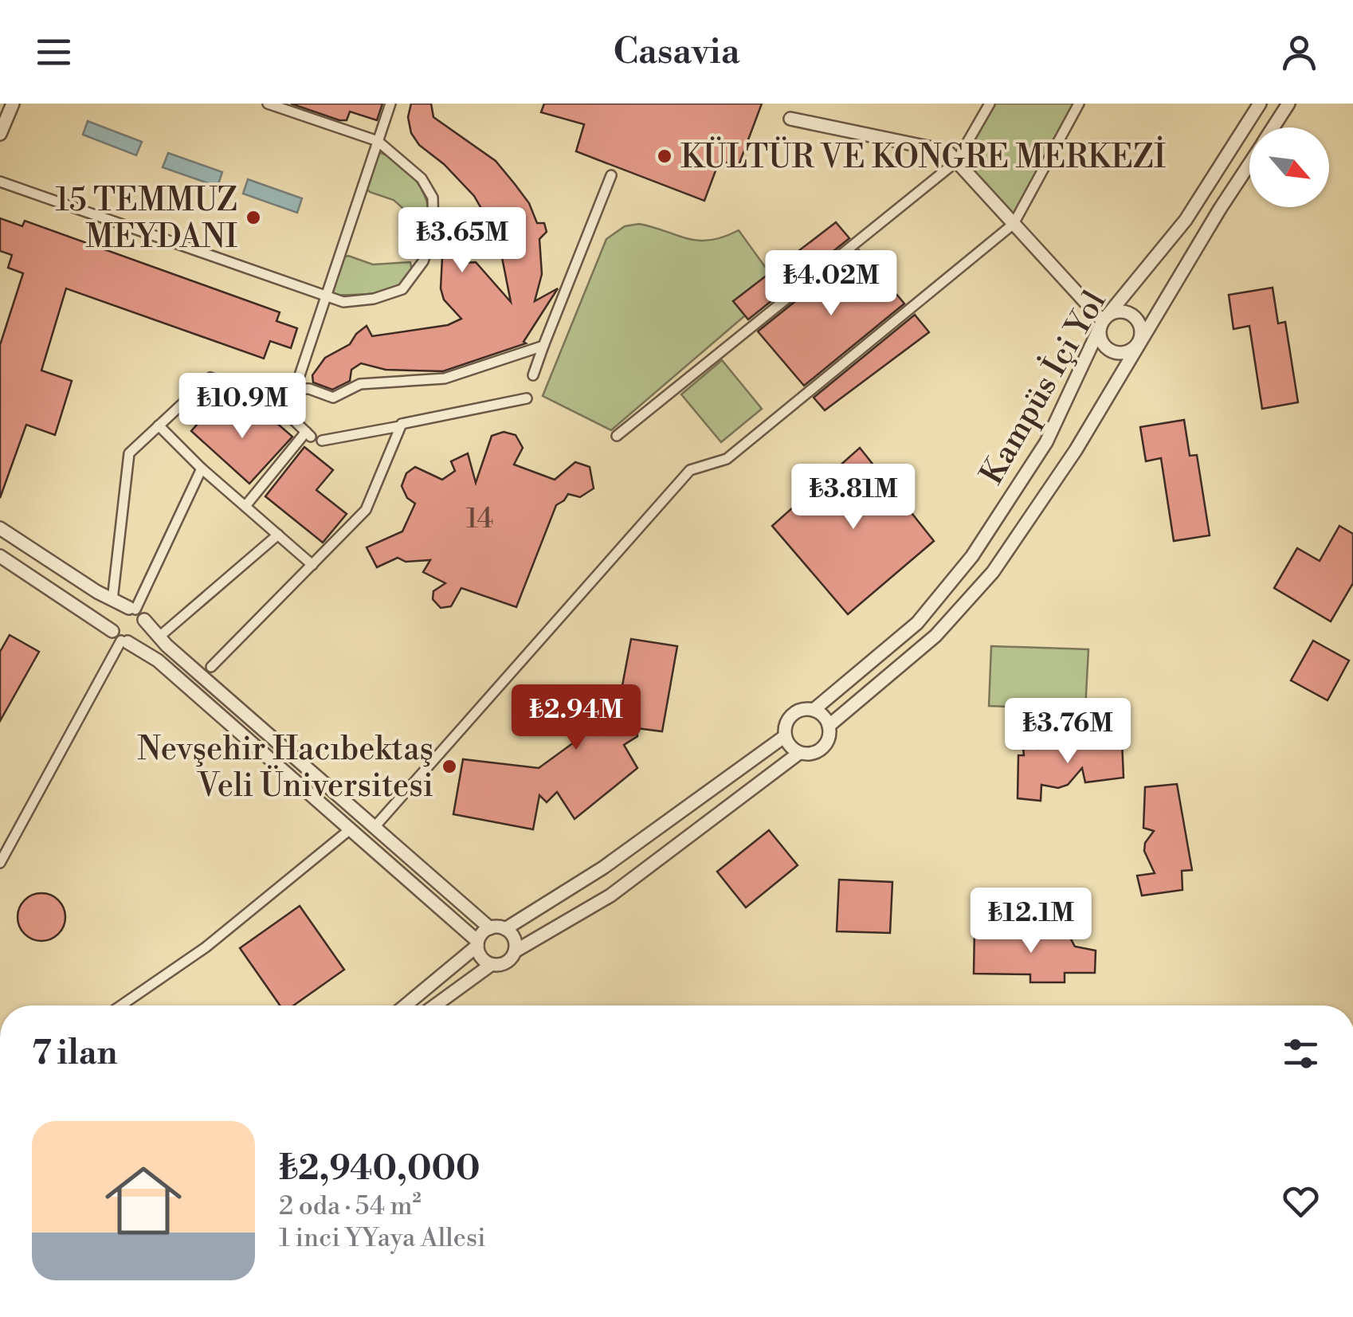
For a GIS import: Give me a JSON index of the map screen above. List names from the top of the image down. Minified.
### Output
{"streets":{"street":["Kampüs İçi Yol"]},"places":["KÜLTÜR VE KONGRE MERKEZİ","15 TEMMUZ MEYDANI","Nevşehir Hacıbektaş Veli Üniversitesi"],"house_numbers":["14"],"north":"bottom right","page":{"header":"Casavia","price":["₺3.65M","₺4.02M","₺10.9M","₺3.81M","₺2.94M","₺3.76M","₺12.1M"],"heading":"7 ilan","list":[{"name":"₺2,940,000","note":"2 oda · 54 m² · 1 inci YYaya Allesi"}]}}
